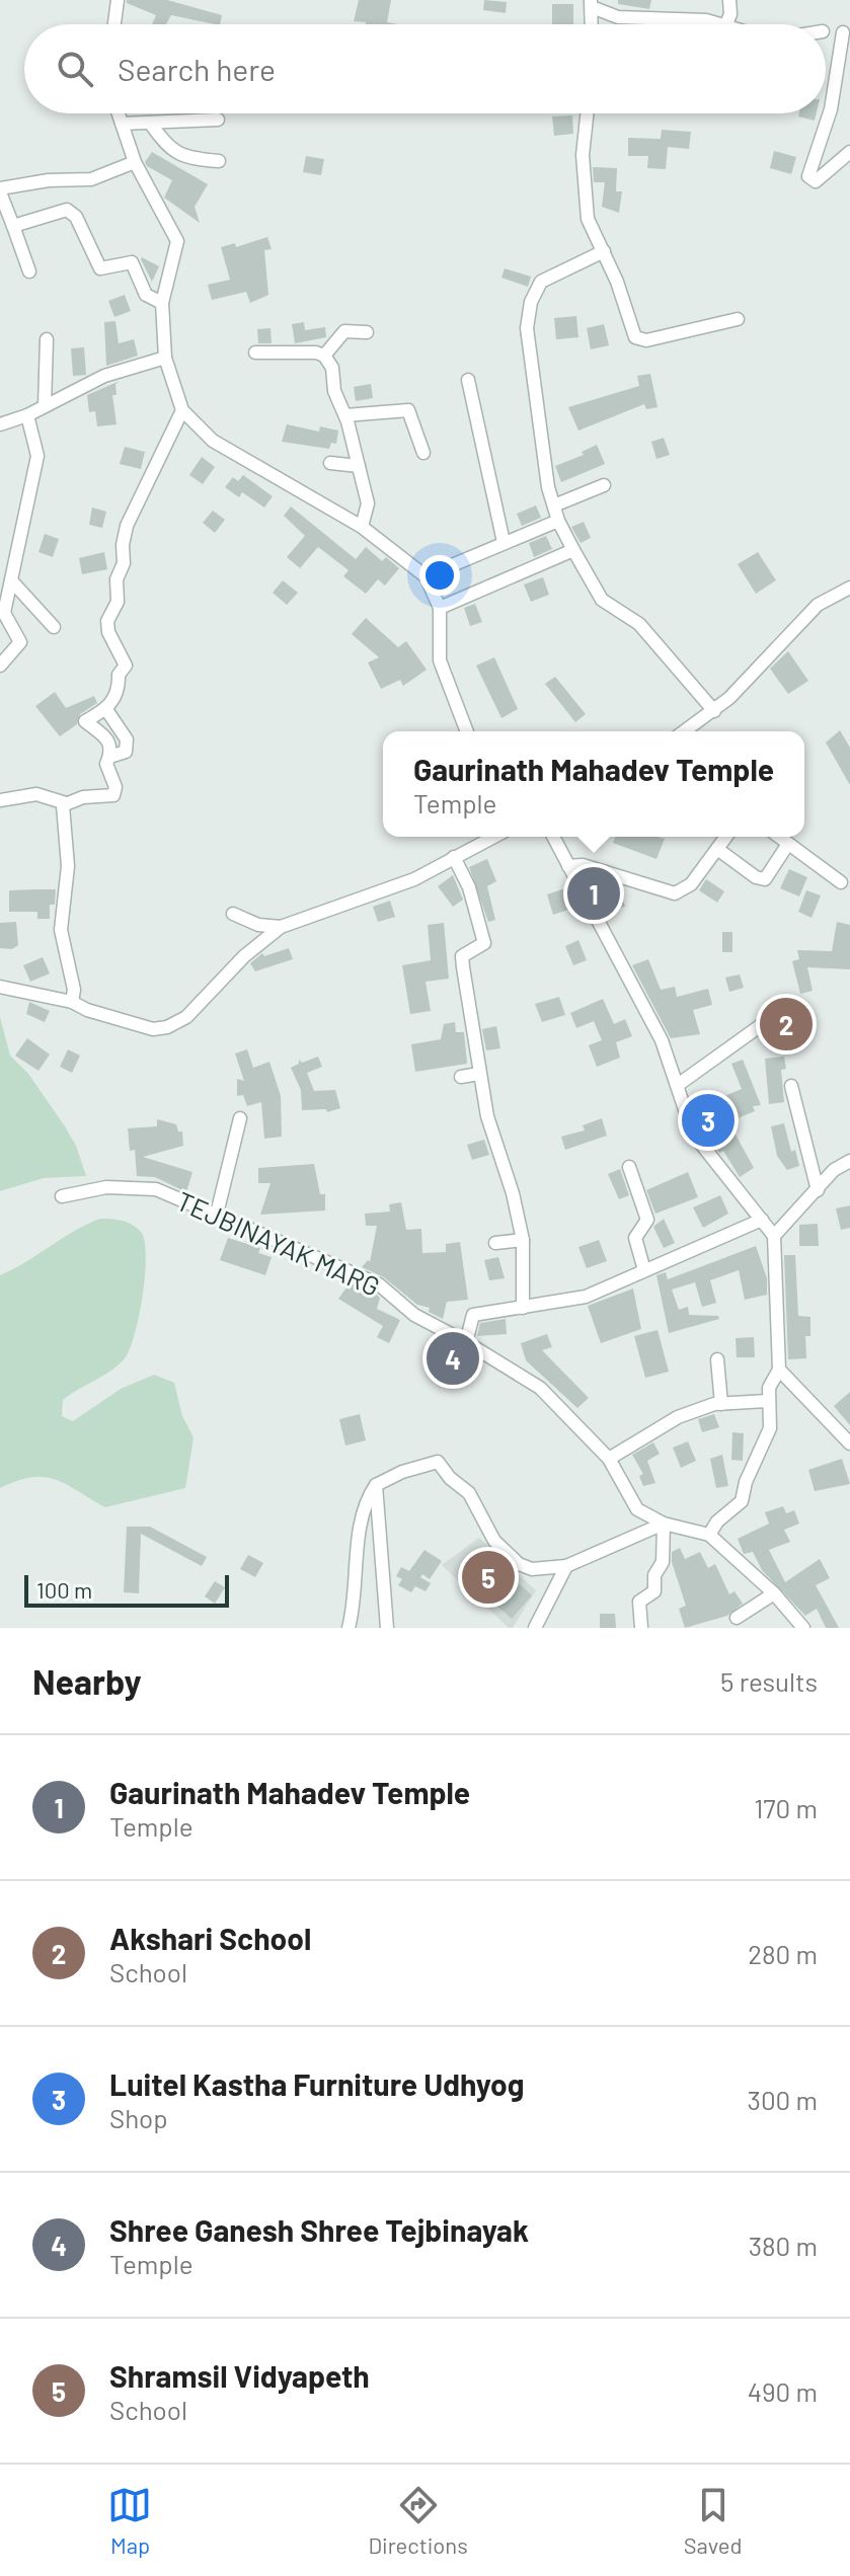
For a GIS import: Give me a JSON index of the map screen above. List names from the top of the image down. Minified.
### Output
{"streets":{"street":["TEJBINAYAK MARG"]},"scale_bar":"100 m","page":{"search":"Search here","popup":["Gaurinath Mahadev Temple","Temple"],"pins":["1","2","3","4","5"],"scale":"100 m","heading":["Nearby","5 results"],"list":[{"mark":"1","name":"Gaurinath Mahadev Temple","note":"Temple","value":"170 m"},{"mark":"2","name":"Akshari School","note":"School","value":"280 m"},{"mark":"3","name":"Luitel Kastha Furniture Udhyog","note":"Shop","value":"300 m"},{"mark":"4","name":"Shree Ganesh Shree Tejbinayak","note":"Temple","value":"380 m"},{"mark":"5","name":"Shramsil Vidyapeth","note":"School","value":"490 m"}],"nav":["Map","Directions","Saved"]}}
